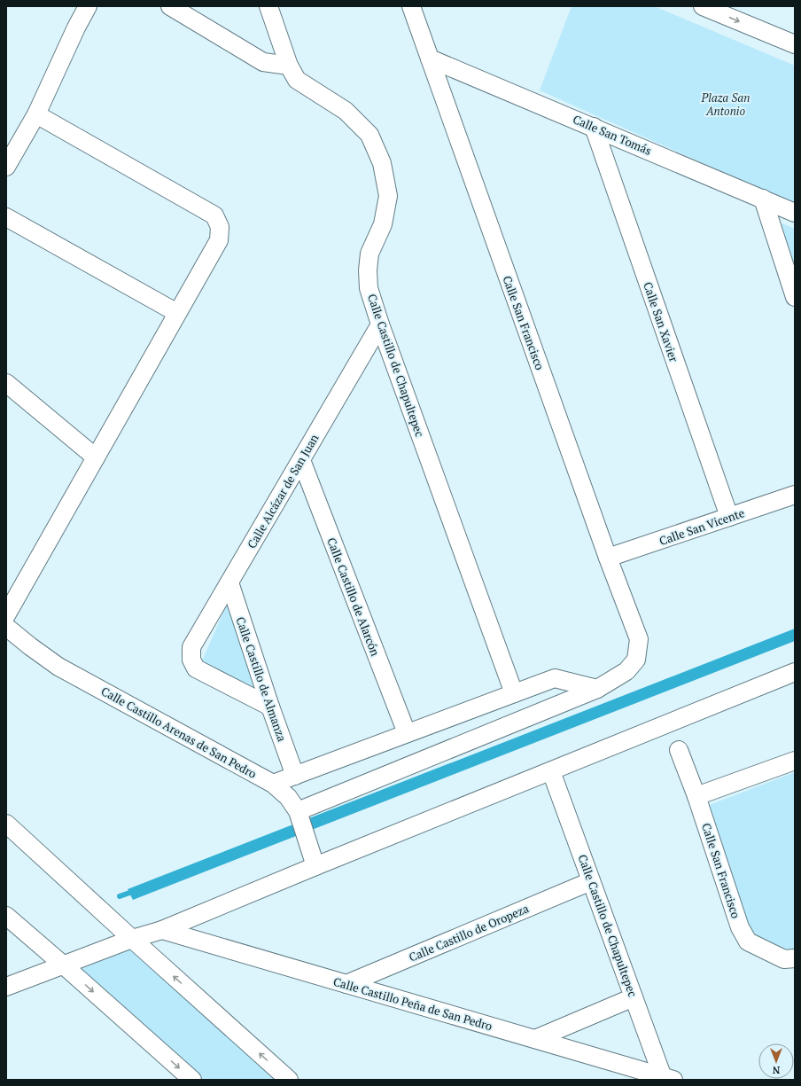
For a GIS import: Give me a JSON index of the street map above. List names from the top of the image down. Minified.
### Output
{"streets":{"street":["Calle San Tomás","Calle San Xavier","Calle San Francisco","Calle Castillo de Chapultepec","Calle Alcázar de San Juan","Calle San Vicente","Calle Castillo de Alarcón","Calle Castillo de Almanza","Calle Castillo Arenas de San Pedro","Calle Castillo de Oropeza","Calle Castillo Peña de San Pedro"]},"crossings":[["Calle San Tomás","Calle San Xavier"],["Calle San Tomás","Calle San Francisco"],["Calle San Xavier","Calle San Vicente"],["Calle San Francisco","Calle San Vicente"],["Calle Castillo de Chapultepec","Calle Alcázar de San Juan"],["Calle Castillo de Chapultepec","Calle Castillo de Oropeza"],["Calle Castillo de Chapultepec","Calle Castillo Peña de San Pedro"],["Calle Alcázar de San Juan","Calle Castillo de Alarcón"],["Calle Alcázar de San Juan","Calle Castillo de Almanza"],["Calle Castillo de Oropeza","Calle Castillo Peña de San Pedro"]],"parks":["Plaza San Antonio"],"north":"bottom"}
